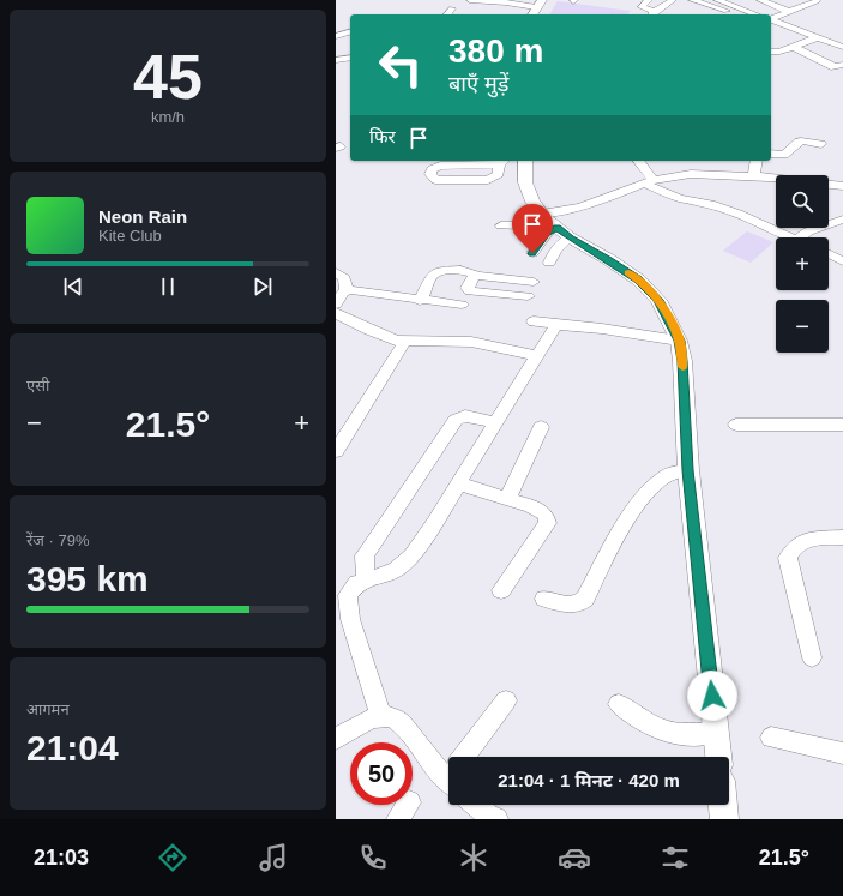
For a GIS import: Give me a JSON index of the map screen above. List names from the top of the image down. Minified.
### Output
{"page":{"tile":[["45","km/h"],"एसी",["रेंज · 79%","395 km"],["आगमन","21:04"]],"turn":["380 m","बाएँ मुड़ें"],"then":"फिर","map_buttons":["+","−"],"song":["Neon Rain","Kite Club"],"heat":["−","21.5°","+"],"limit":"50","trip":"21:04 · 1 मिनट · 420 m","tabs":["21:03","21.5°"]}}
